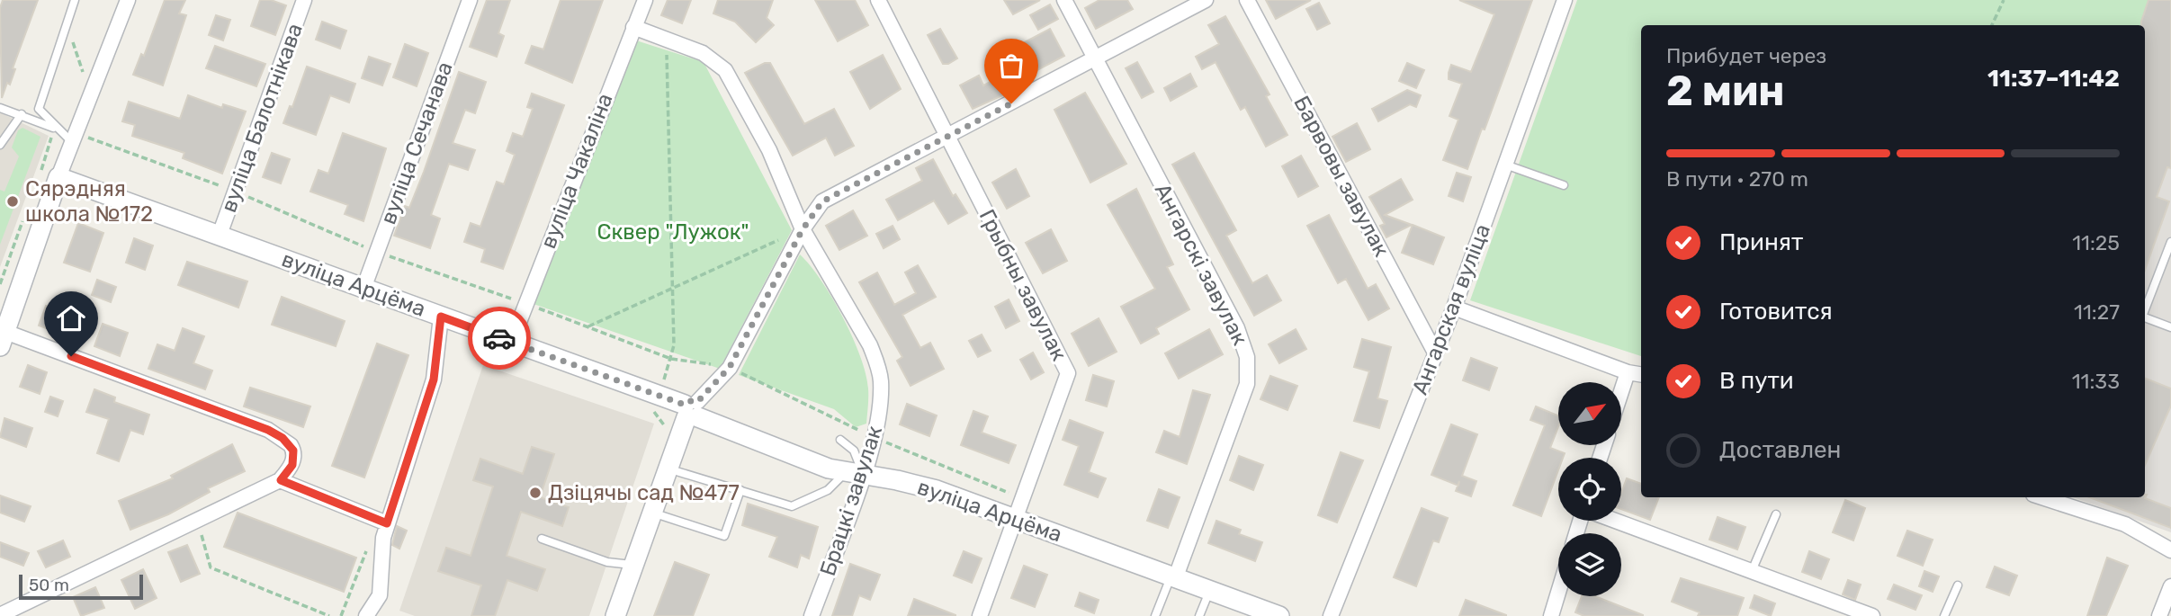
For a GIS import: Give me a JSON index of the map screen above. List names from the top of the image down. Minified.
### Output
{"streets":{"street":["вуліца Балотнікава","вуліца Сечанава","вуліца Чакаліна","Барвовы завулак","Ангарскі завулак","вуліца Арцёма","Грыбны завулак","Ангарская вуліца","Брацкі завулак"]},"crossings":[["вуліца Балотнікава","вуліца Арцёма"],["вуліца Сечанава","вуліца Арцёма"],["вуліца Чакаліна","вуліца Арцёма"],["вуліца Чакаліна","Брацкі завулак"],["Барвовы завулак","Ангарская вуліца"],["Ангарскі завулак","вуліца Арцёма"],["вуліца Арцёма","Грыбны завулак"],["вуліца Арцёма","Брацкі завулак"]],"parks":["Сквер \"Лужок\""],"places":["Сярэдняя школа №172","Дзіцячы сад №477"],"scale_bar":"50 m","north":"top right","page":{"heading":["2 мин","Прибудет через","11:37–11:42"],"bar":"В пути · 270 m","list":[["Принят","11:25"],["Готовится","11:27"],["В пути","11:33"],"Доставлен"],"scale":"50 m"}}
